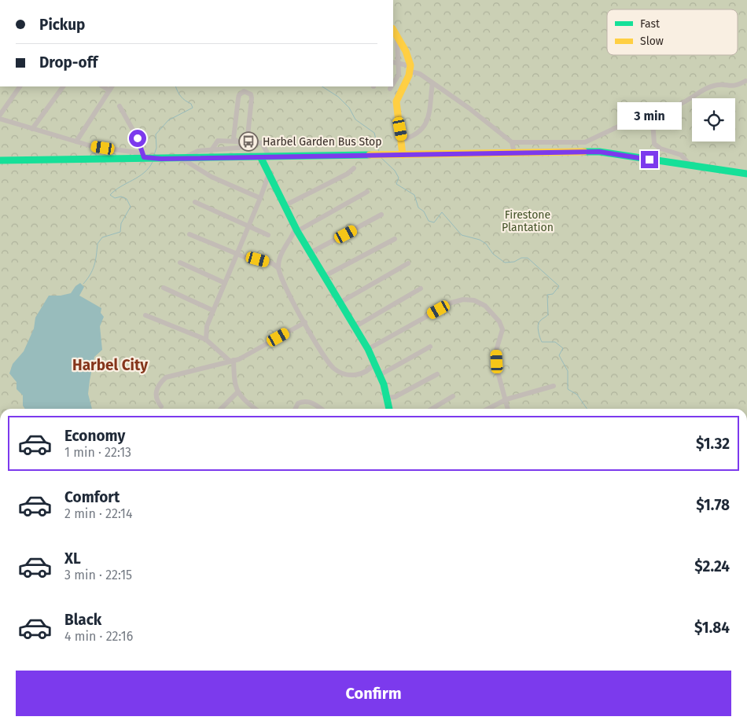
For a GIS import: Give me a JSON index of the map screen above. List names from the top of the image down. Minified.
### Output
{"districts":["Harbel City"],"parks":["Firestone Plantation"],"places":{"bus stop":["Harbel Garden Bus Stop"]},"legend":["Fast","Slow"],"page":{"banner":["Pickup","Drop-off"],"bubble":"3 min","list":[{"name":"Economy","note":"1 min · 22:13","value":"$1.32"},{"name":"Comfort","note":"2 min · 22:14","value":"$1.78"},{"name":"XL","note":"3 min · 22:15","value":"$2.24"},{"name":"Black","note":"4 min · 22:16","value":"$1.84"}],"buttons":"Confirm"}}
